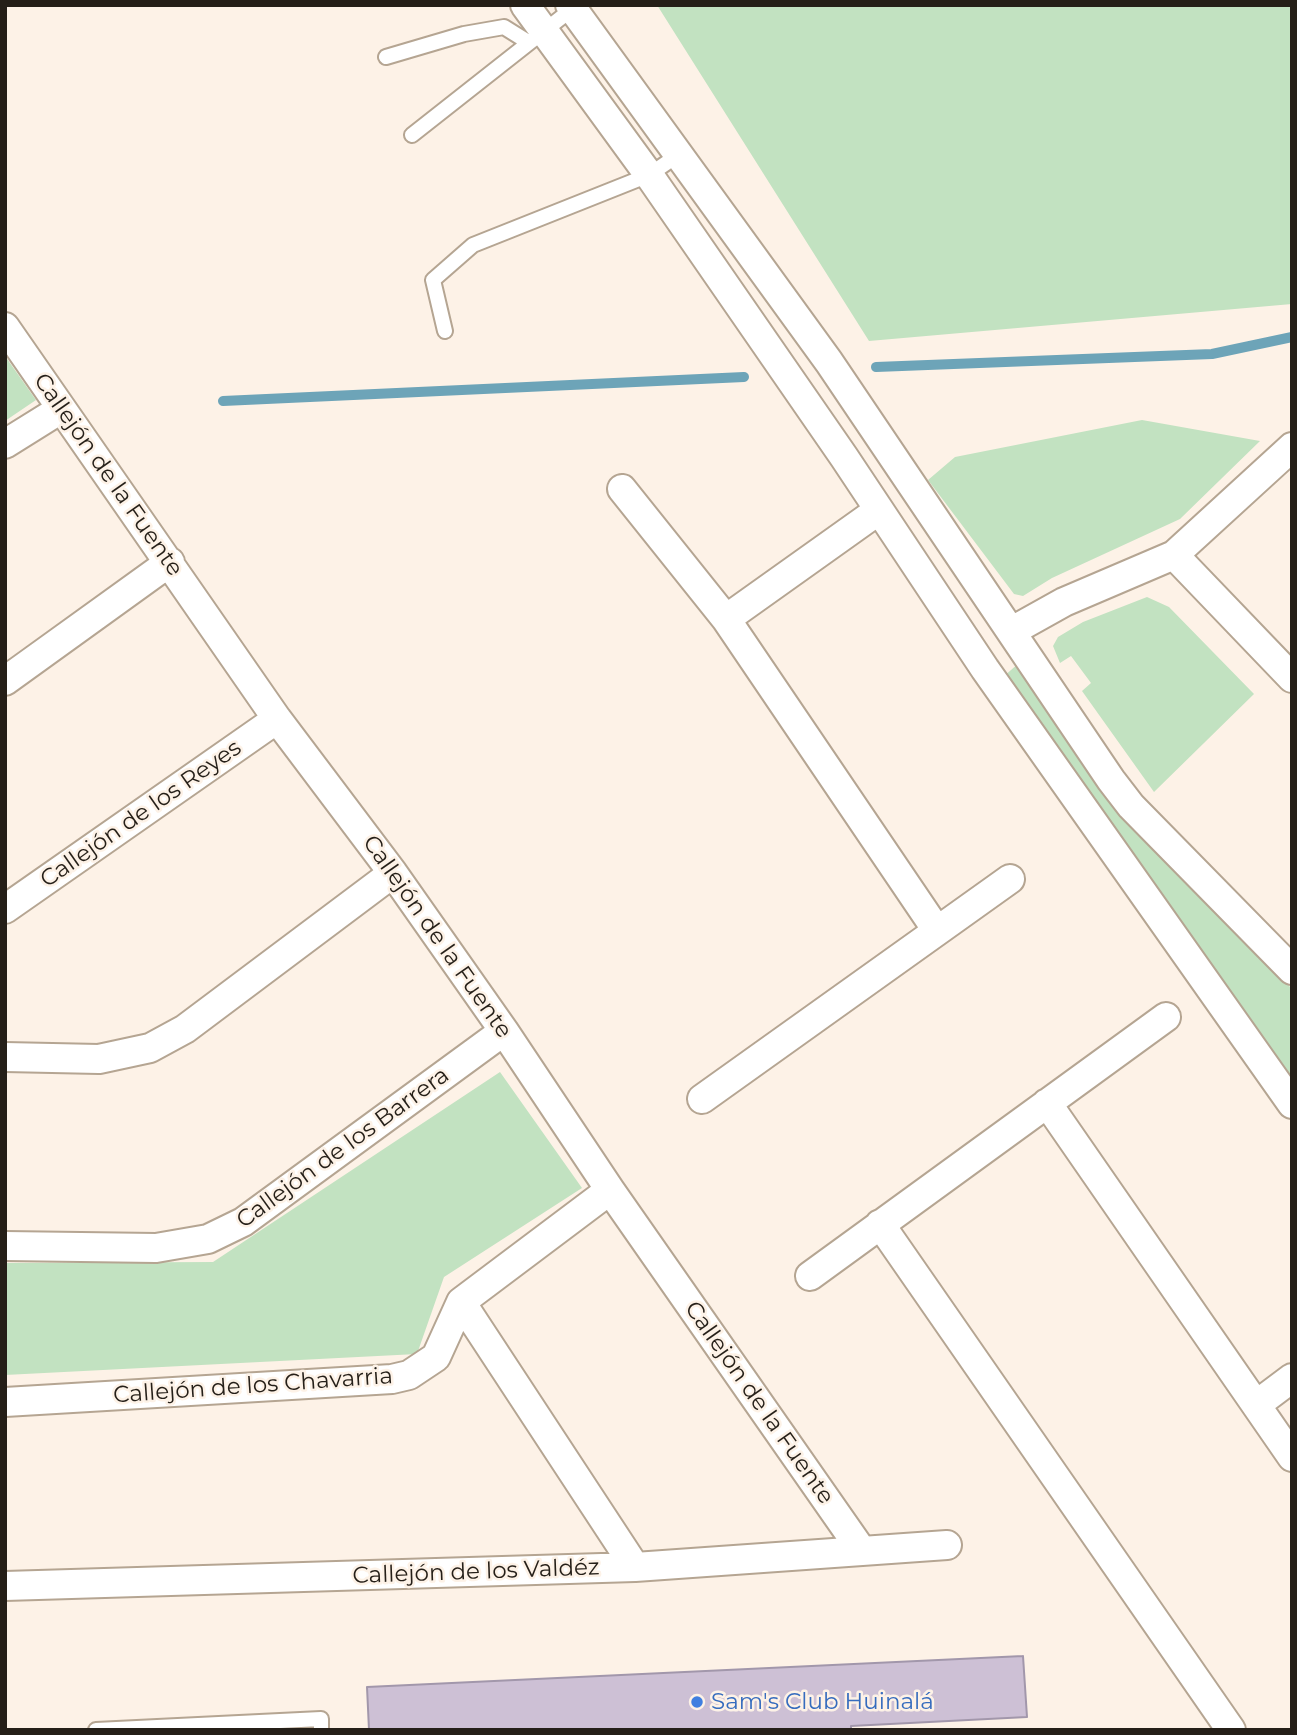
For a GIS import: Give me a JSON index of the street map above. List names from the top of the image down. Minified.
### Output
{"streets":{"street":["Callejón de la Fuente","Callejón de los Reyes","Callejón de los Barrera","Callejón de los Chavarria","Callejón de los Valdéz"]},"crossings":[["Callejón de la Fuente","Callejón de los Reyes"],["Callejón de la Fuente","Callejón de los Barrera"],["Callejón de la Fuente","Callejón de los Chavarria"],["Callejón de la Fuente","Callejón de los Valdéz"]],"places":["Sam's Club Huinalá"]}
